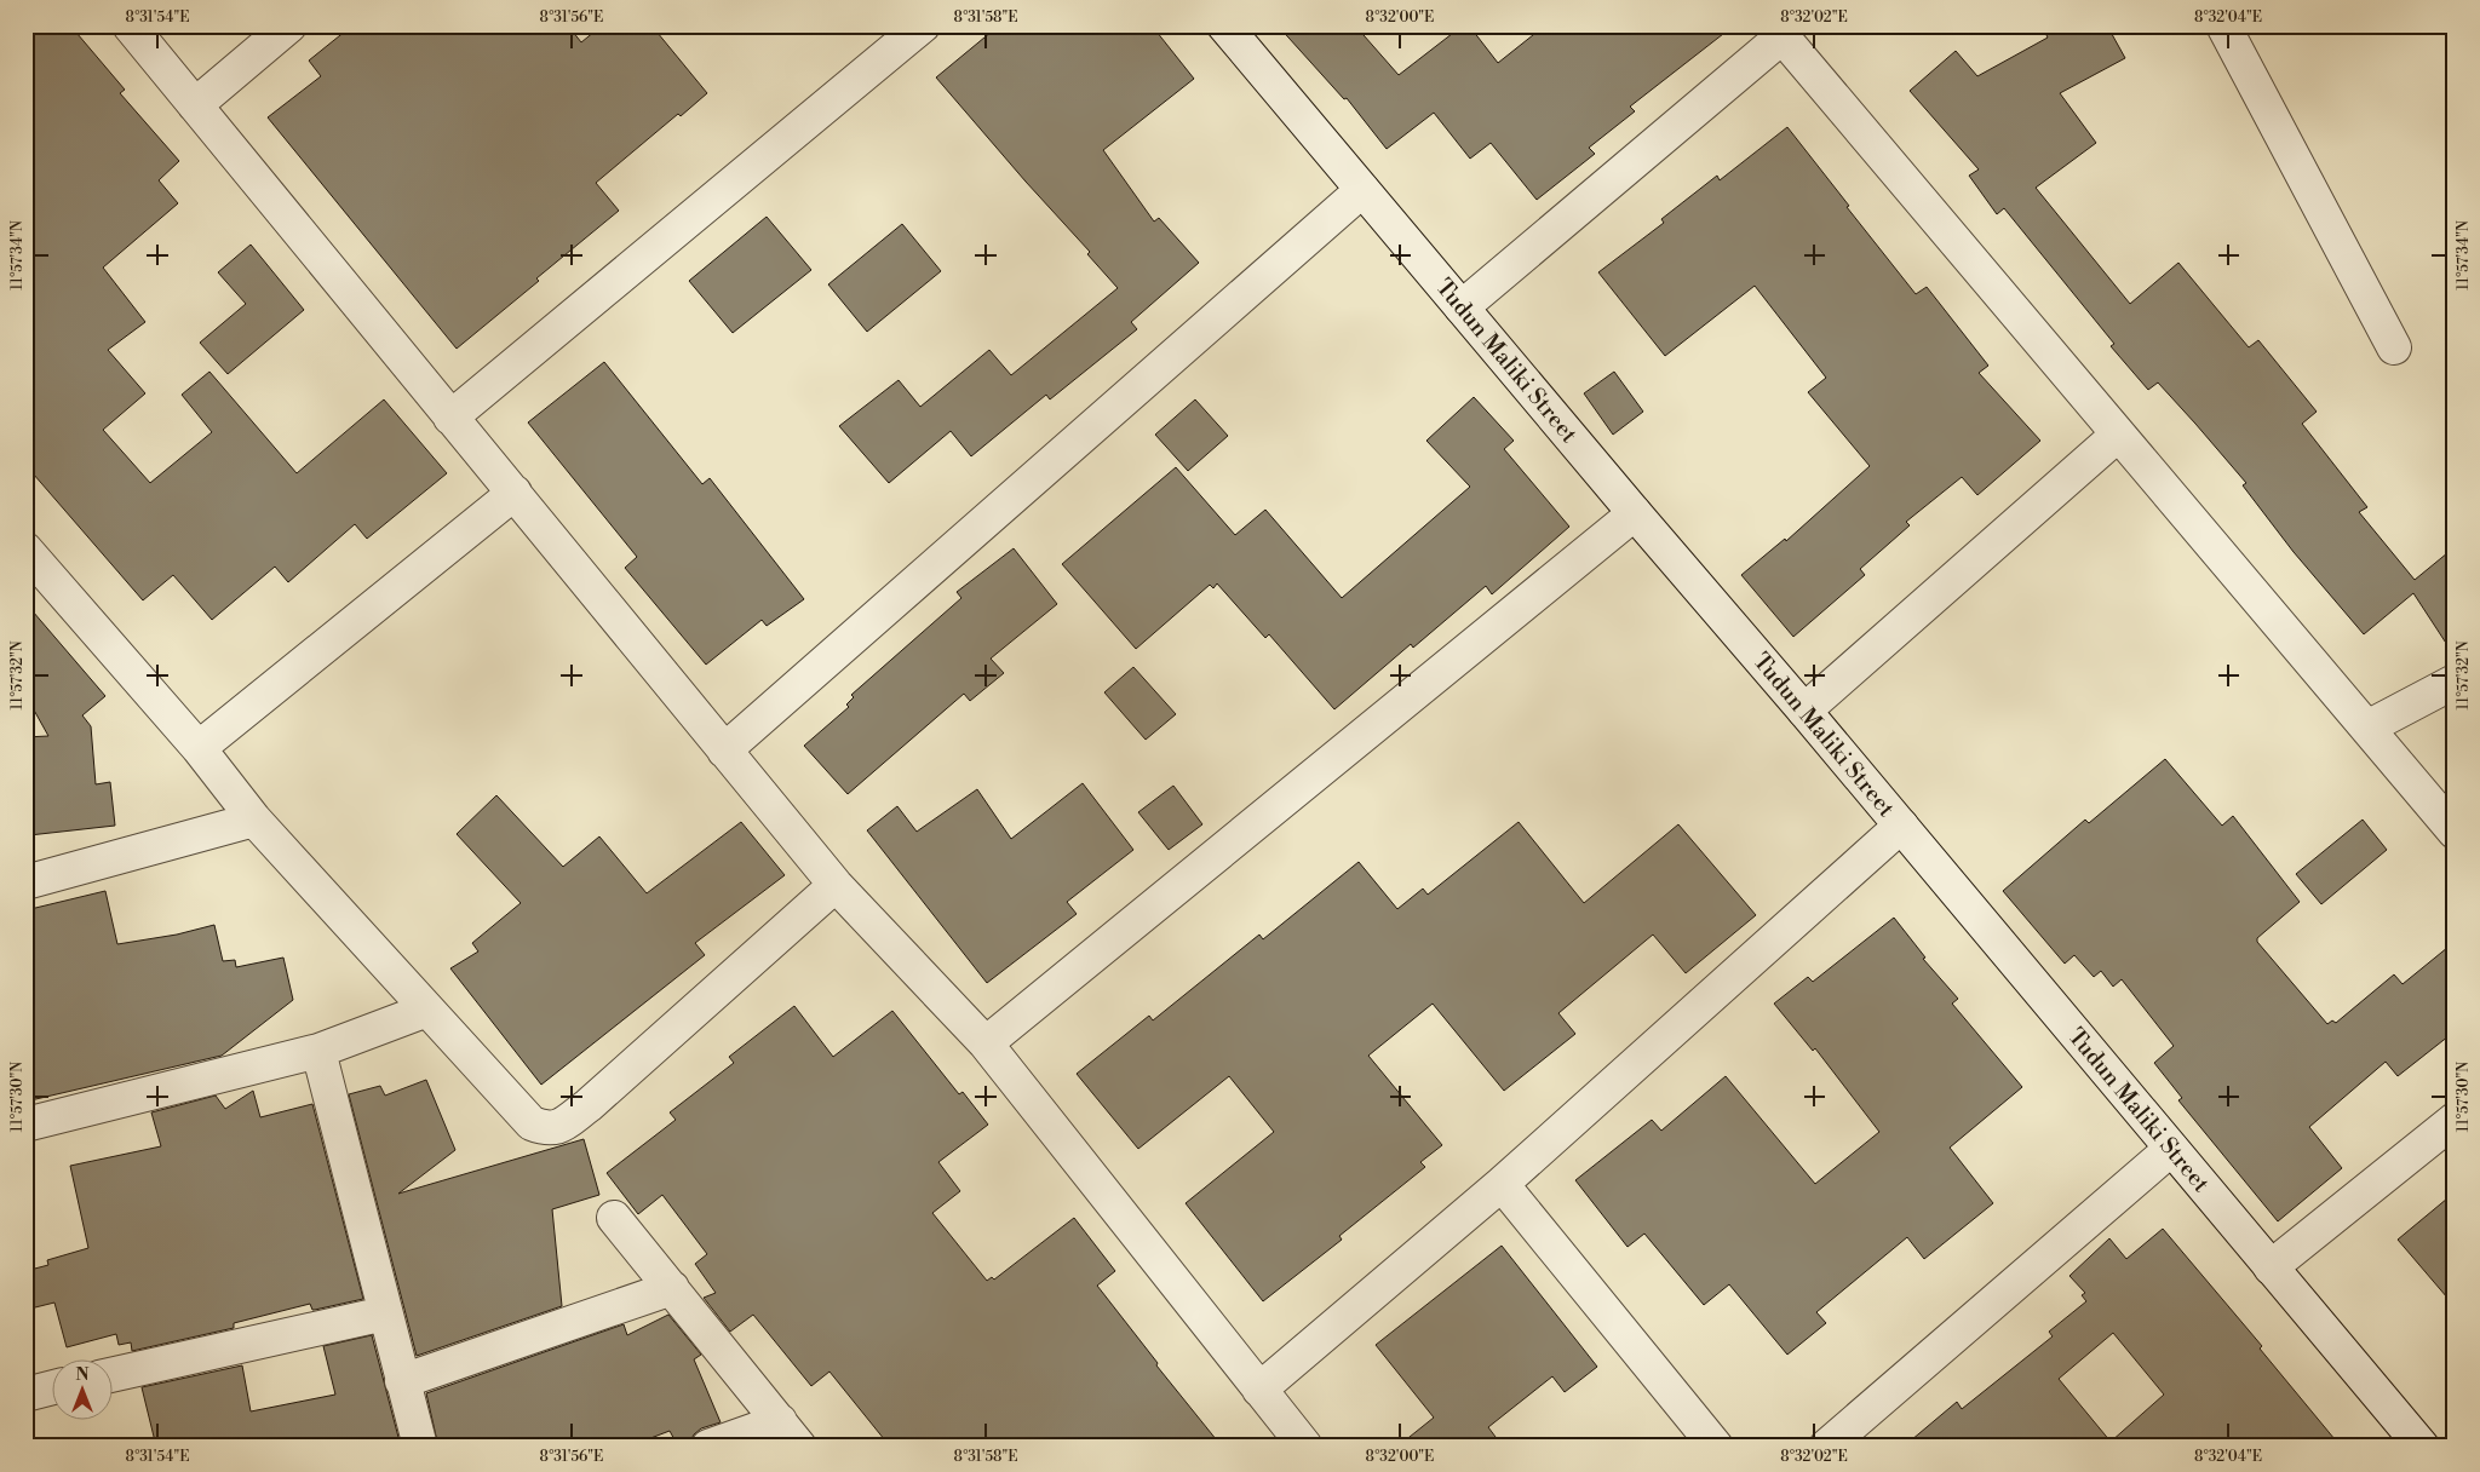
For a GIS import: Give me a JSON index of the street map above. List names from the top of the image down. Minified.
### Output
{"streets":{"street":["Tudun Maliki Street"]},"north":"top","coordinates":["8°31'54\"E","8°31'56\"E","8°31'58\"E","8°32'00\"E","8°32'02\"E","8°32'04\"E","11°57'34\"N","11°57'32\"N","11°57'30\"N"]}
